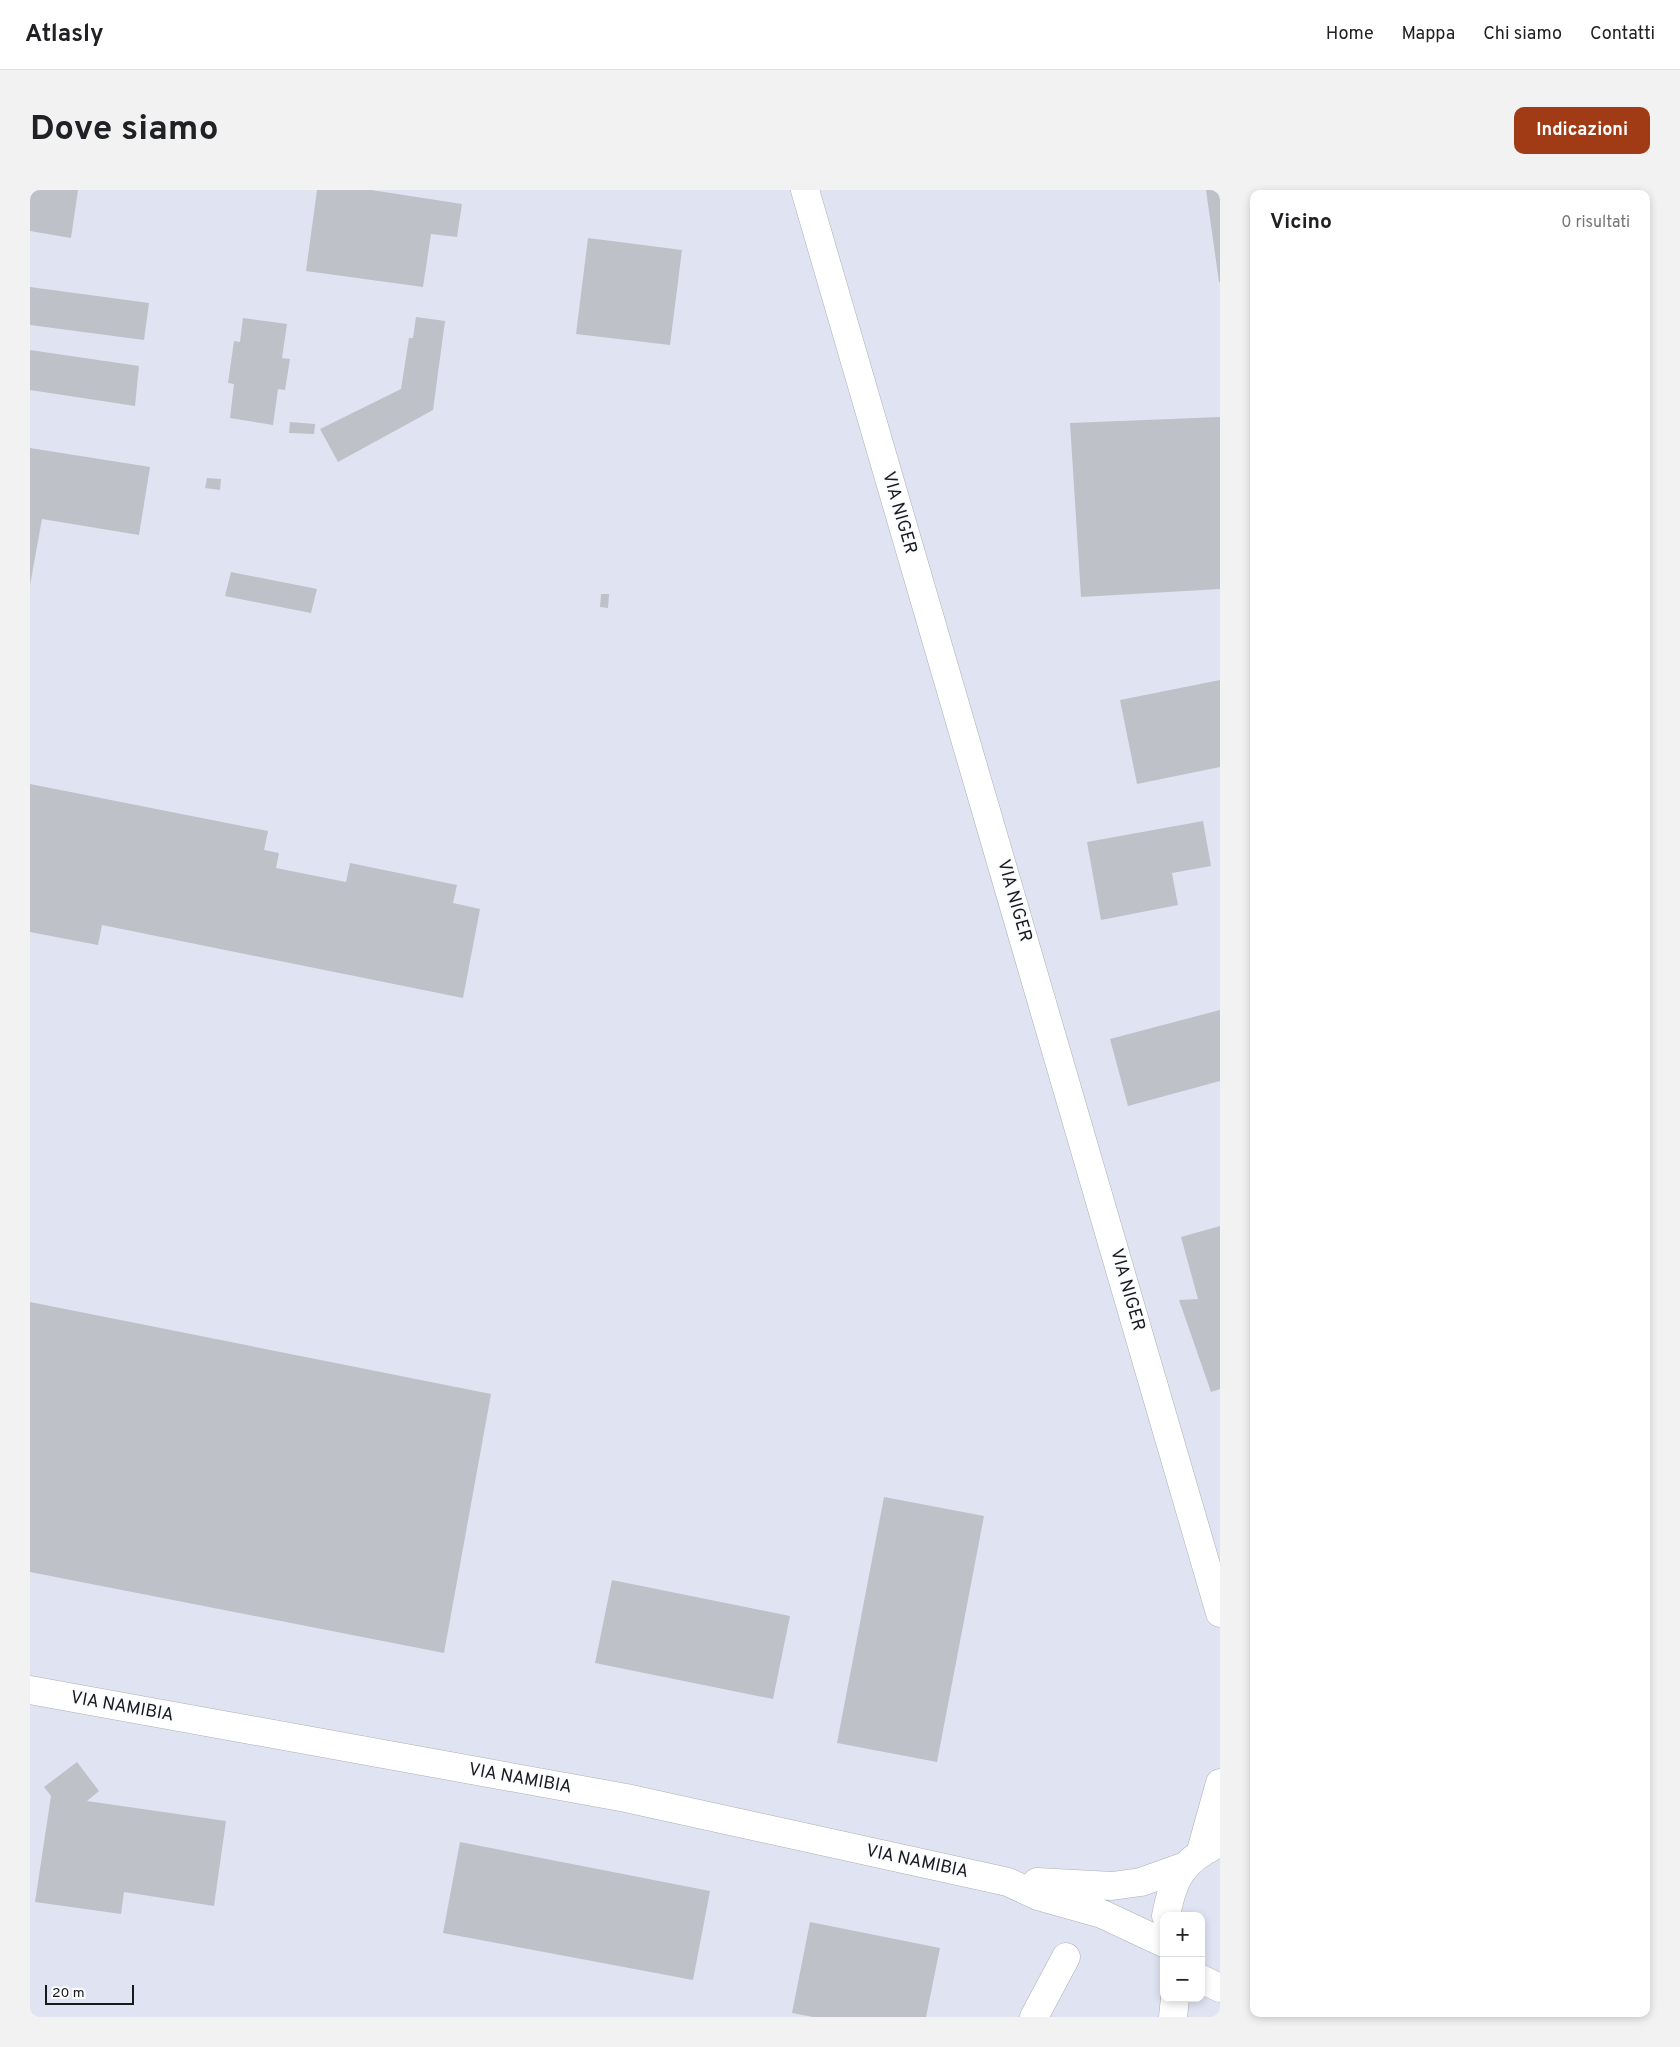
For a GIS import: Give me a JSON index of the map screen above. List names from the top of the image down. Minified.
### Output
{"streets":{"street":["VIA NIGER","VIA NAMIBIA"]},"scale_bar":"20 m","page":{"header":"Atlasly","nav":["Home","Mappa","Chi siamo","Contatti"],"buttons":"Indicazioni","title":"Dove siamo","heading":["Vicino","0 risultati"],"map_buttons":["+","−"],"scale":"20 m"}}
